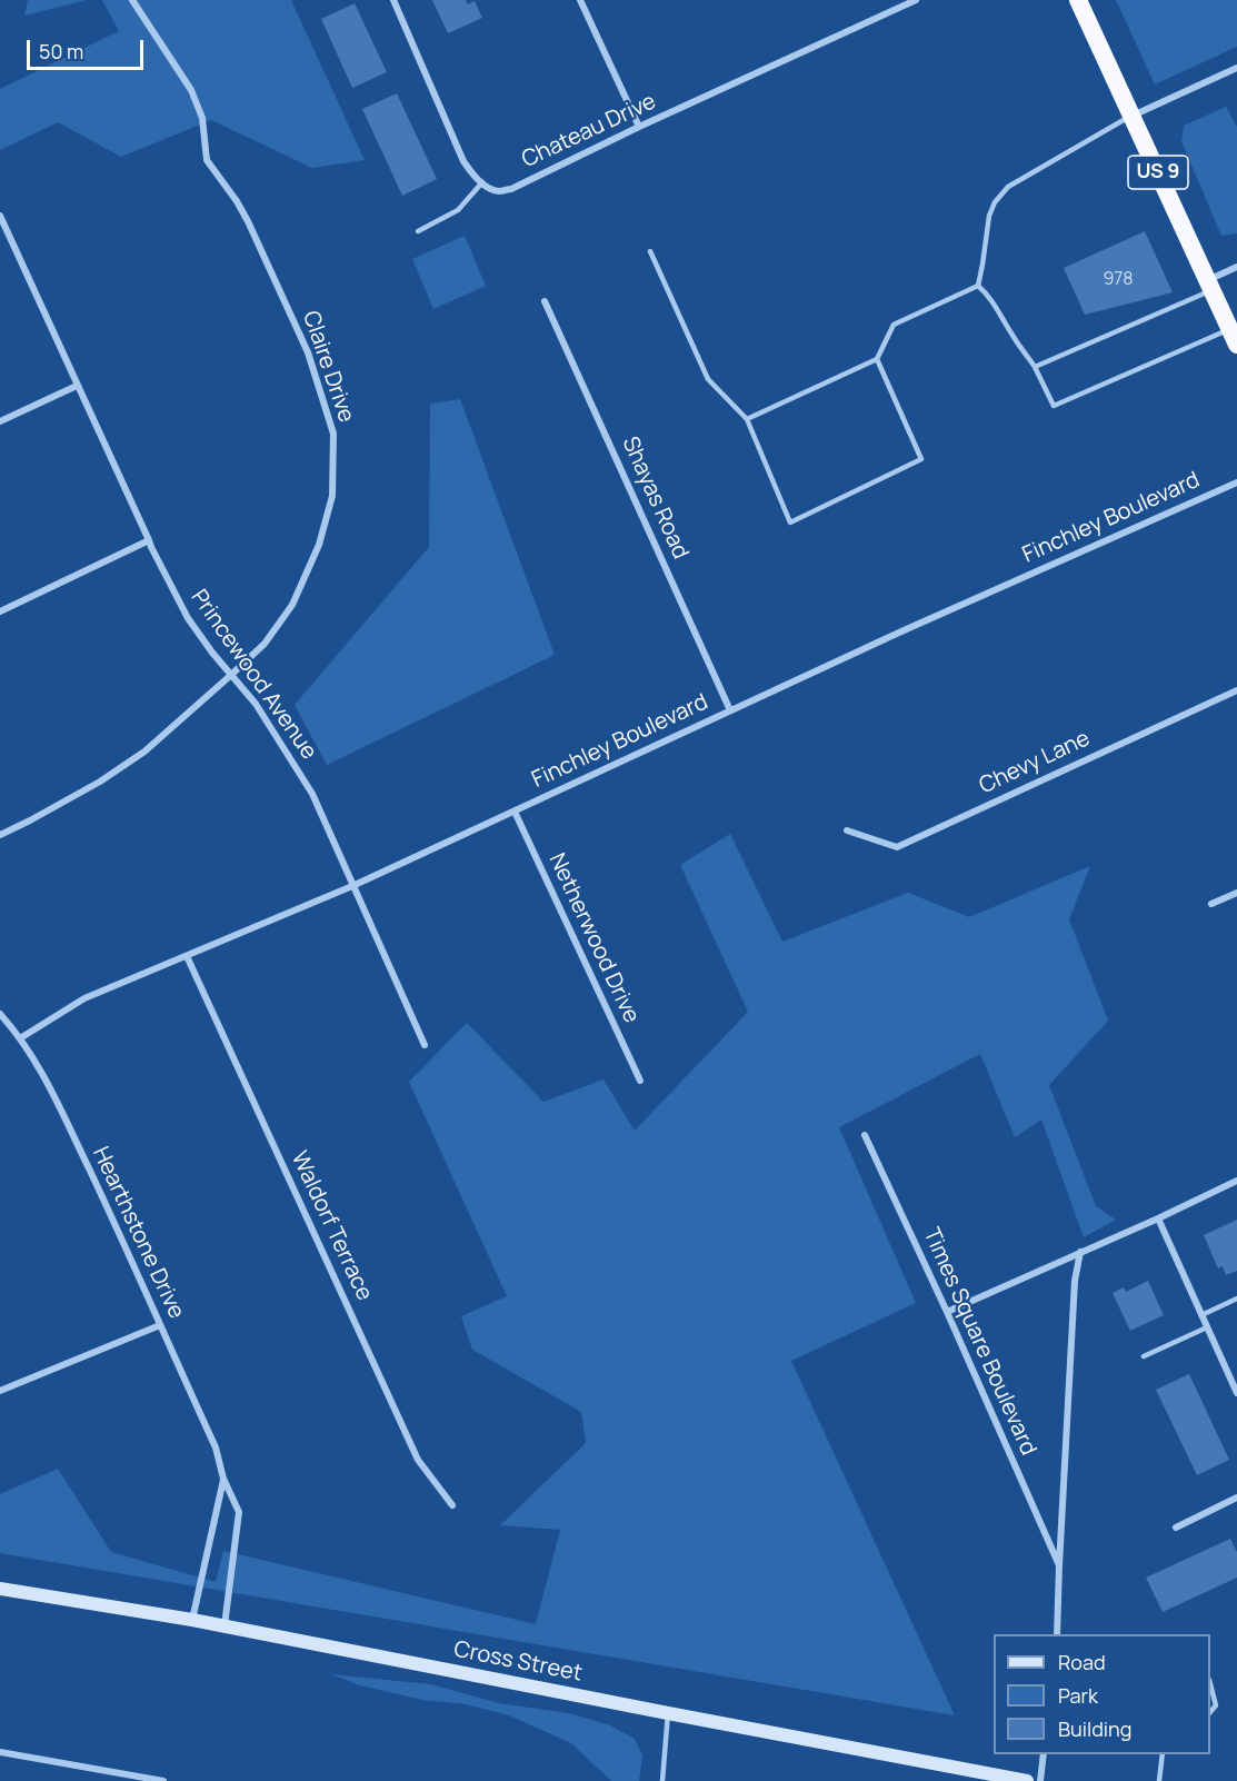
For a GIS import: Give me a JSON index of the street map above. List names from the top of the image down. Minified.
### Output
{"streets":{"highway":["US 9"],"main road":["Cross Street"],"street":["Chateau Drive","Claire Drive","Shayas Road","Finchley Boulevard","Princewood Avenue","Chevy Lane","Netherwood Drive","Waldorf Terrace","Hearthstone Drive","Times Square Boulevard"]},"crossings":[["Claire Drive","Princewood Avenue"],["Shayas Road","Finchley Boulevard"],["Finchley Boulevard","Princewood Avenue"],["Finchley Boulevard","Netherwood Drive"],["Finchley Boulevard","Waldorf Terrace"],["Finchley Boulevard","Hearthstone Drive"],["Hearthstone Drive","Cross Street"]],"house_numbers":["978"],"legend":["Road","Park","Building"],"scale_bar":"50 m"}
